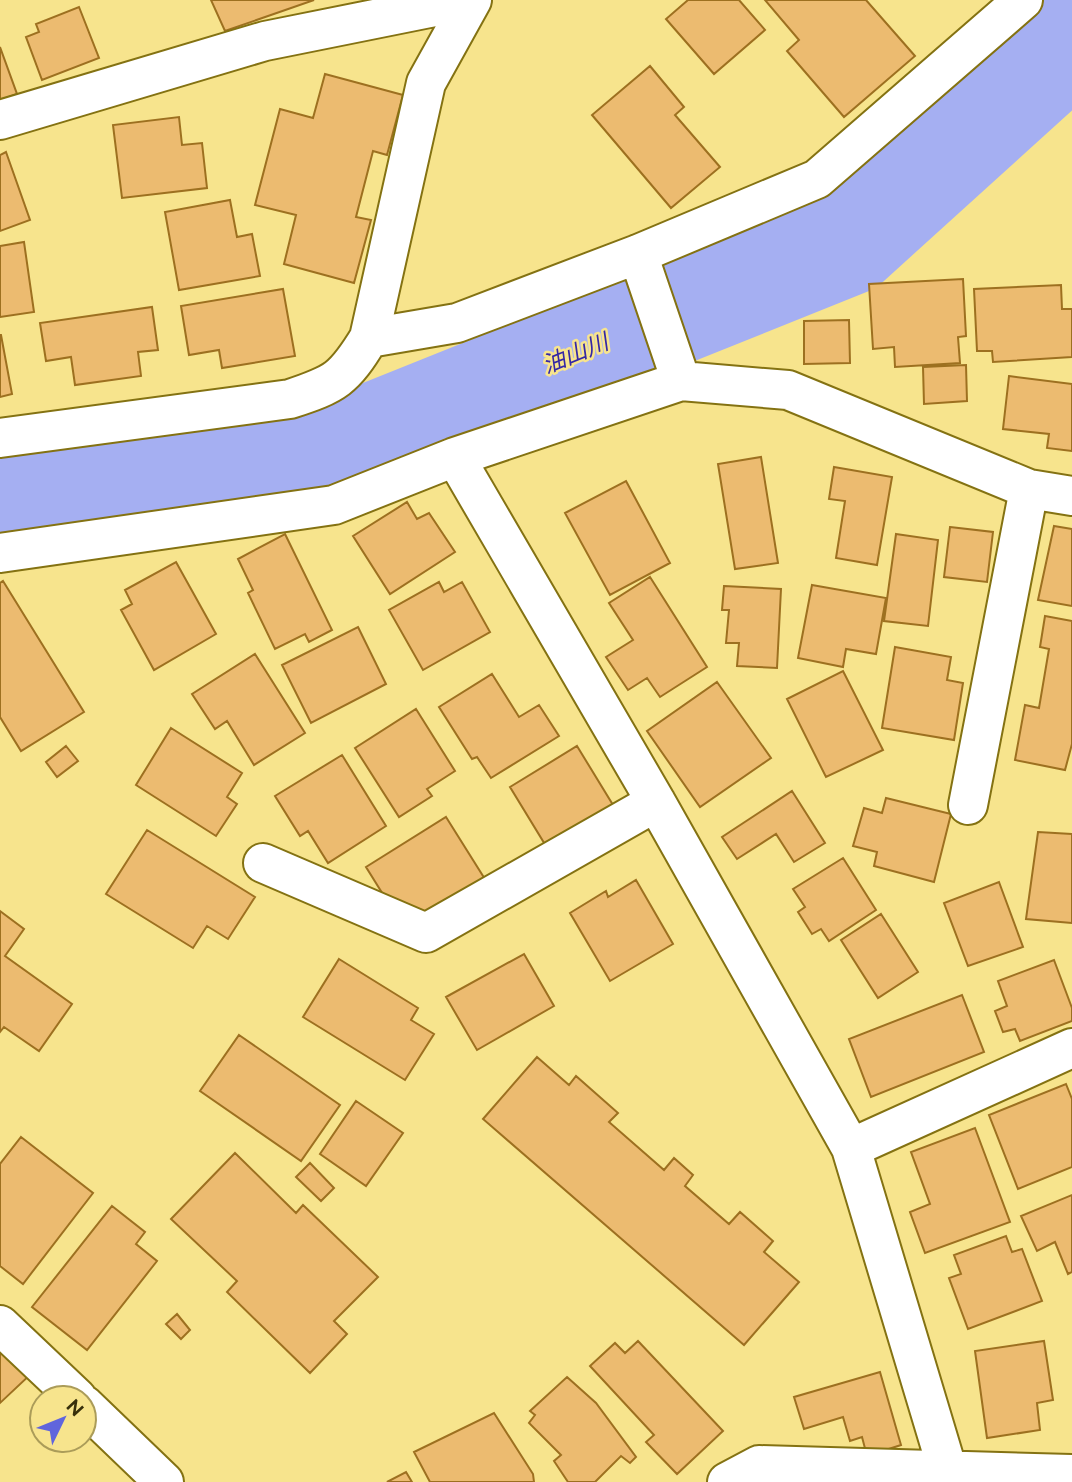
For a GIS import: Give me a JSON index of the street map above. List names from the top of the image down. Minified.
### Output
{"water":["油山川"],"north":"top right"}
